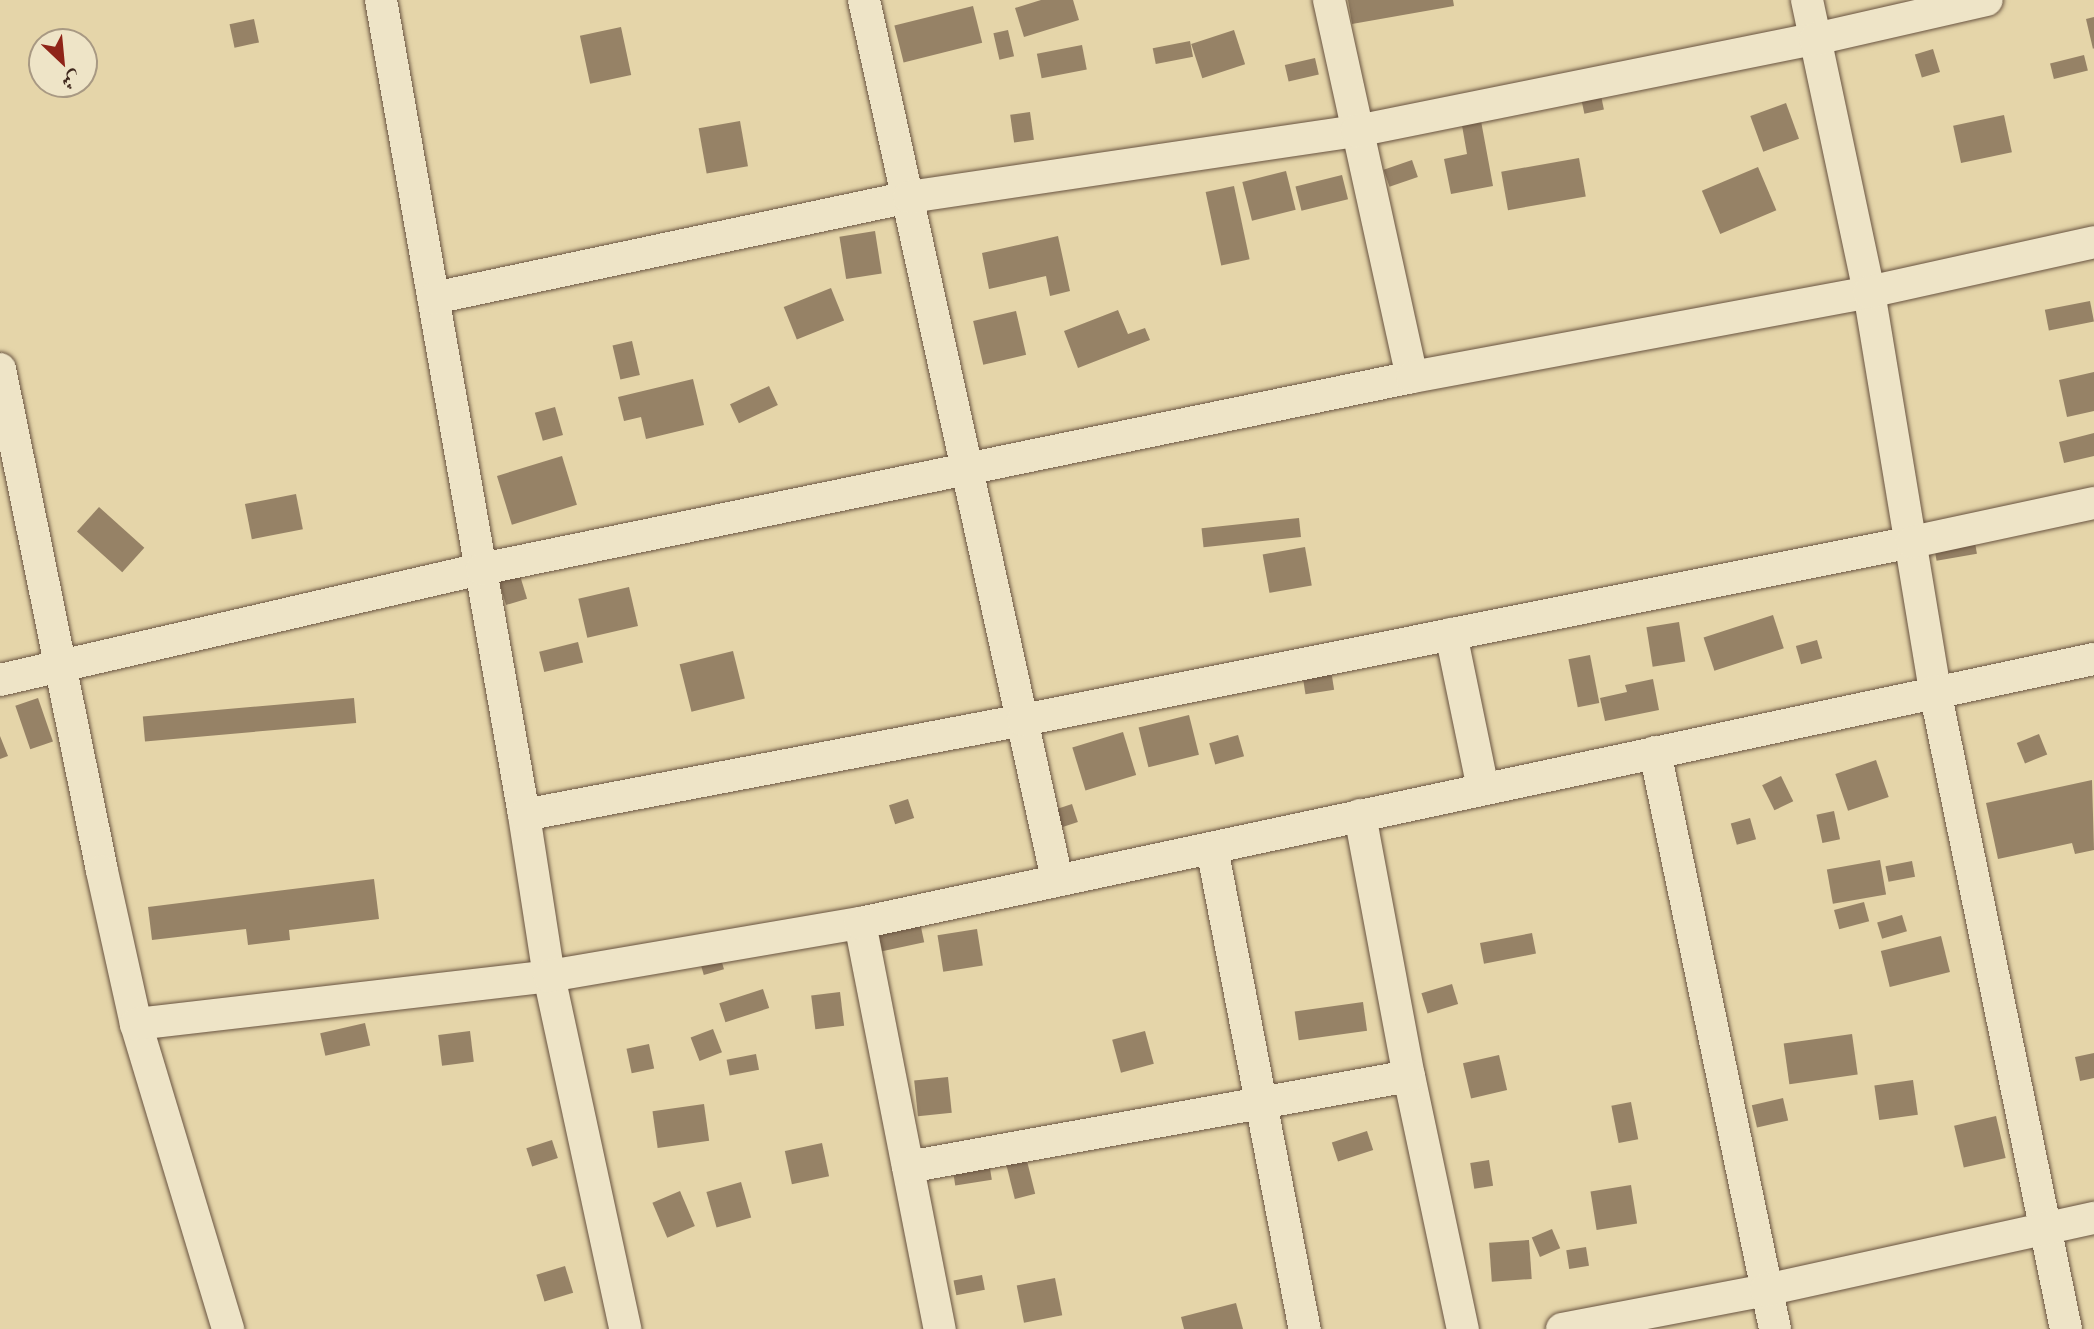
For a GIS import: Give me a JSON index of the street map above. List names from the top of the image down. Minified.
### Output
{"north":"bottom right"}
